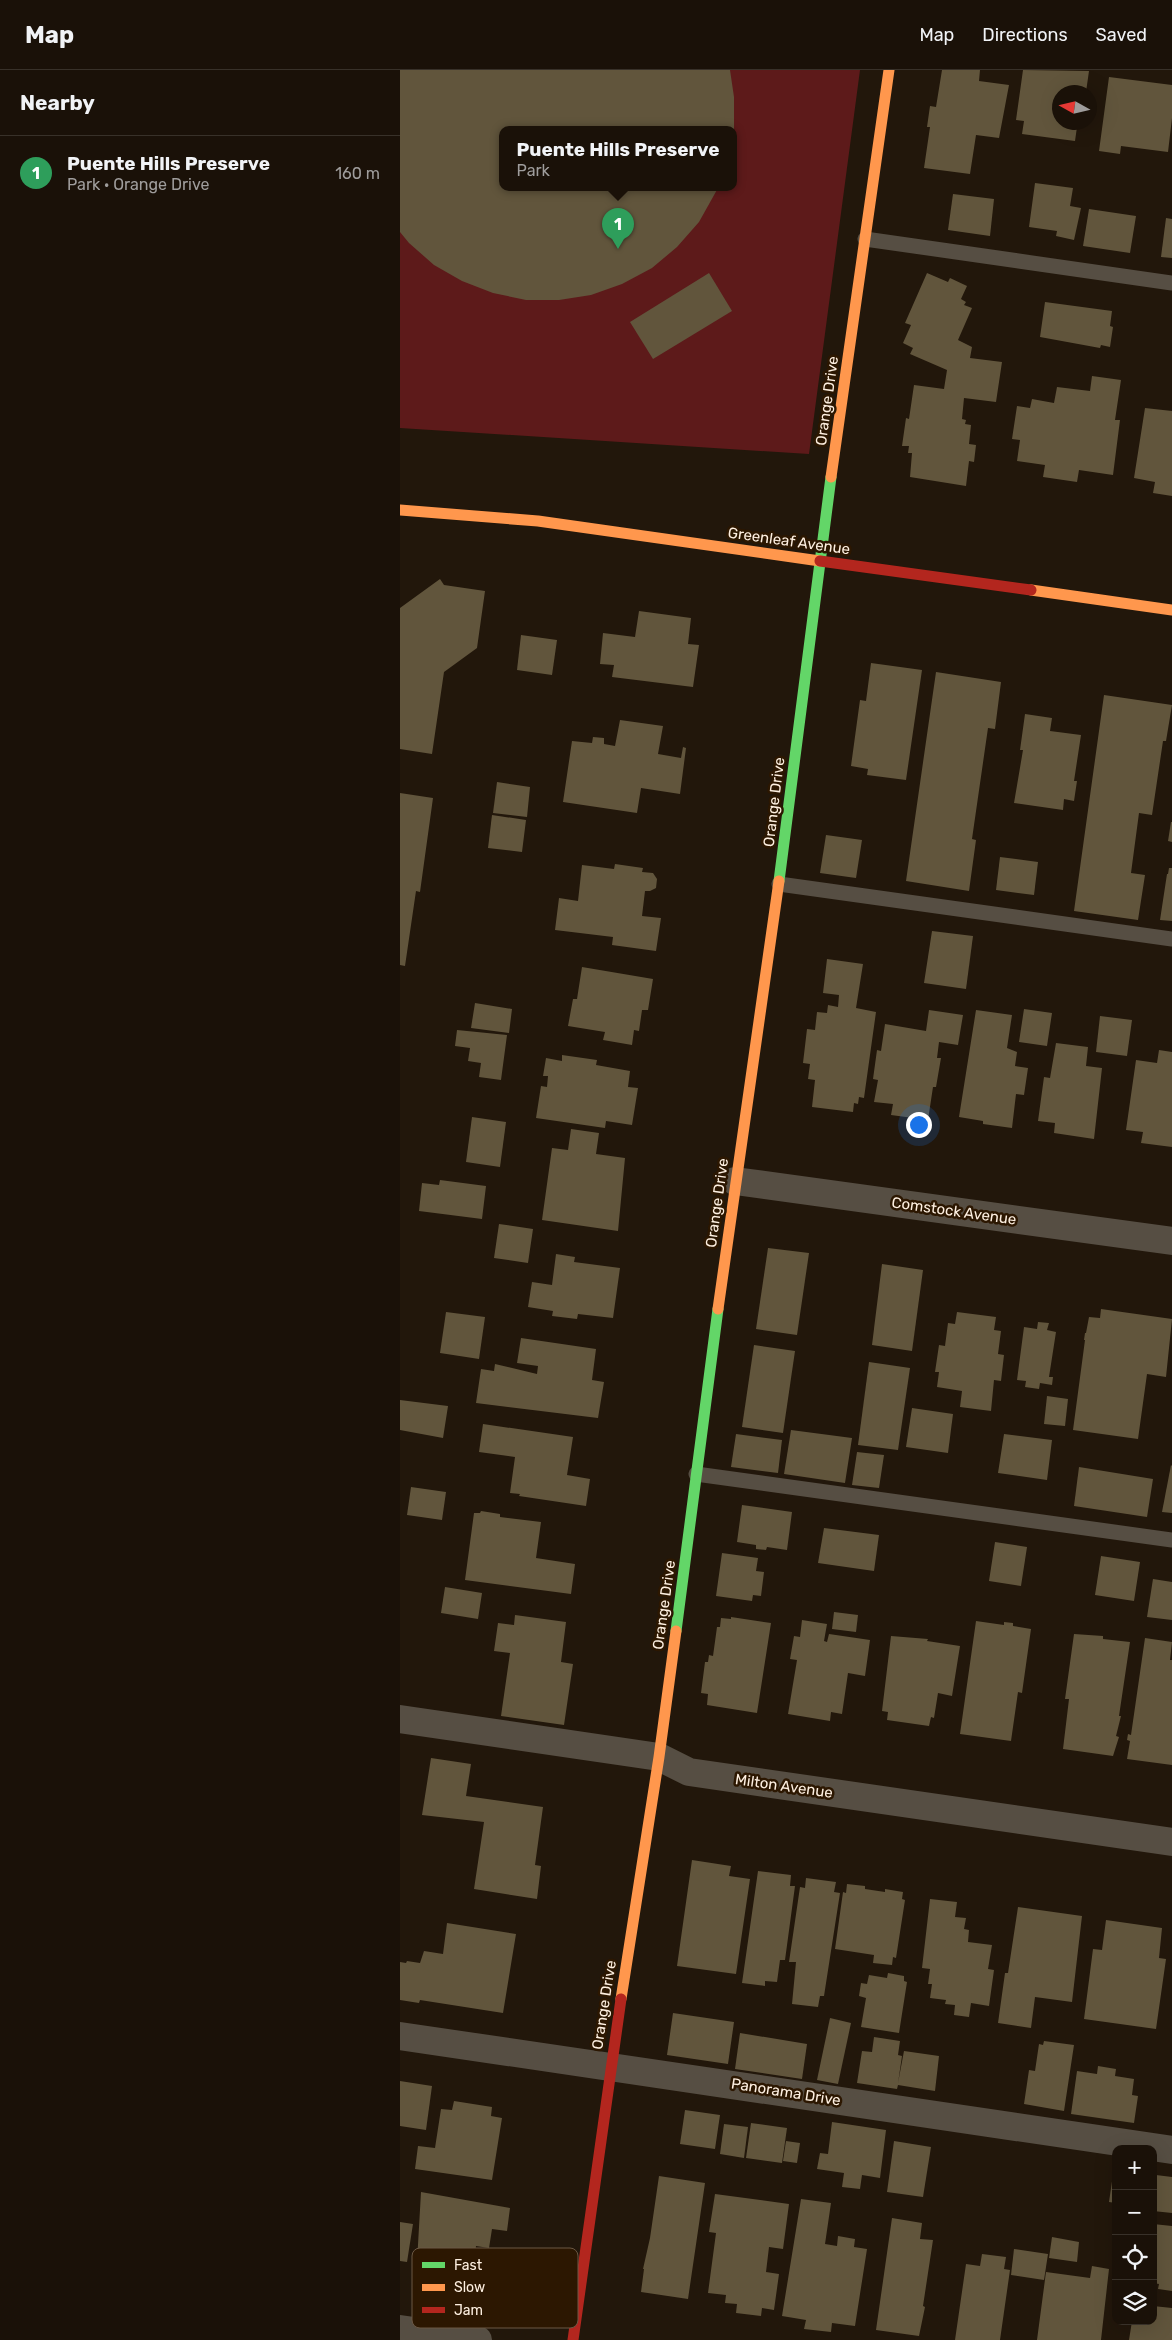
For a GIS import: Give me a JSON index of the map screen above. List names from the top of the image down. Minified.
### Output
{"streets":{"street":["Orange Drive","Greenleaf Avenue","Comstock Avenue","Milton Avenue","Panorama Drive"]},"crossings":[["Orange Drive","Greenleaf Avenue"],["Orange Drive","Comstock Avenue"],["Orange Drive","Milton Avenue"],["Orange Drive","Panorama Drive"]],"legend":["Fast","Slow","Jam"],"north":"left","page":{"header":"Map","nav":["Map","Directions","Saved"],"heading":"Nearby","popup":["Puente Hills Preserve","Park"],"list":[{"mark":"1","name":"Puente Hills Preserve","note":"Park · Orange Drive","value":"160 m"}],"pins":"1","map_buttons":["+","−"]}}
